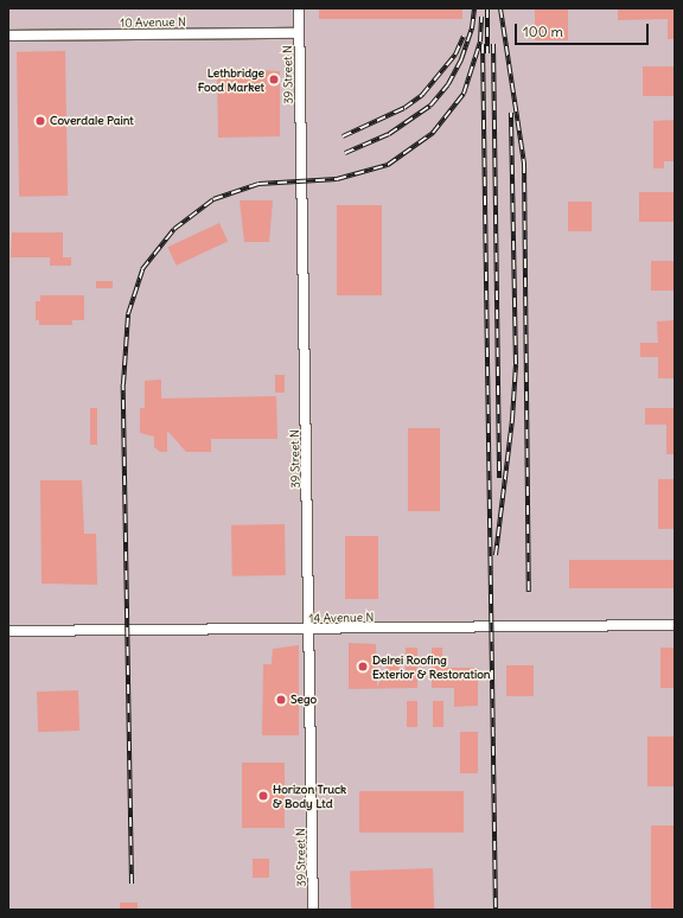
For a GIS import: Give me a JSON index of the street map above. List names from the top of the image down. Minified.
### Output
{"streets":{"street":["10 Avenue N","39 Street N","14 Avenue N"]},"crossings":[["10 Avenue N","39 Street N"],["39 Street N","14 Avenue N"]],"places":["Lethbridge Food Market","Coverdale Paint","Delrei Roofing Exterior & Restoration","Sego","Horizon Truck & Body Ltd"],"scale_bar":"100 m"}
